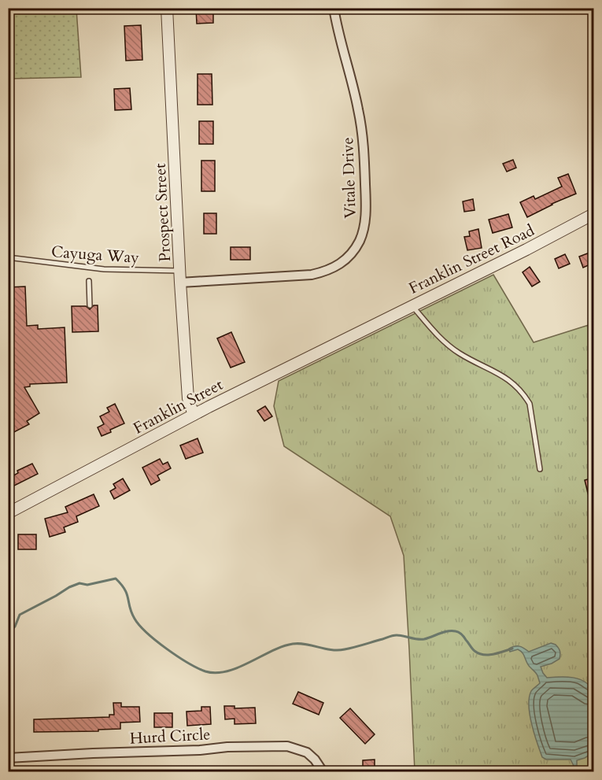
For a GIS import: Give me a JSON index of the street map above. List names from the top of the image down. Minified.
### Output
{"streets":{"street":["Vitale Drive","Prospect Street","Franklin Street Road","Franklin Street","Hurd Circle"],"lane":["Cayuga Way"]},"crossings":[["Vitale Drive","Prospect Street"],["Prospect Street","Cayuga Way"],["Prospect Street","Franklin Street"],["Franklin Street Road","Franklin Street"]]}
